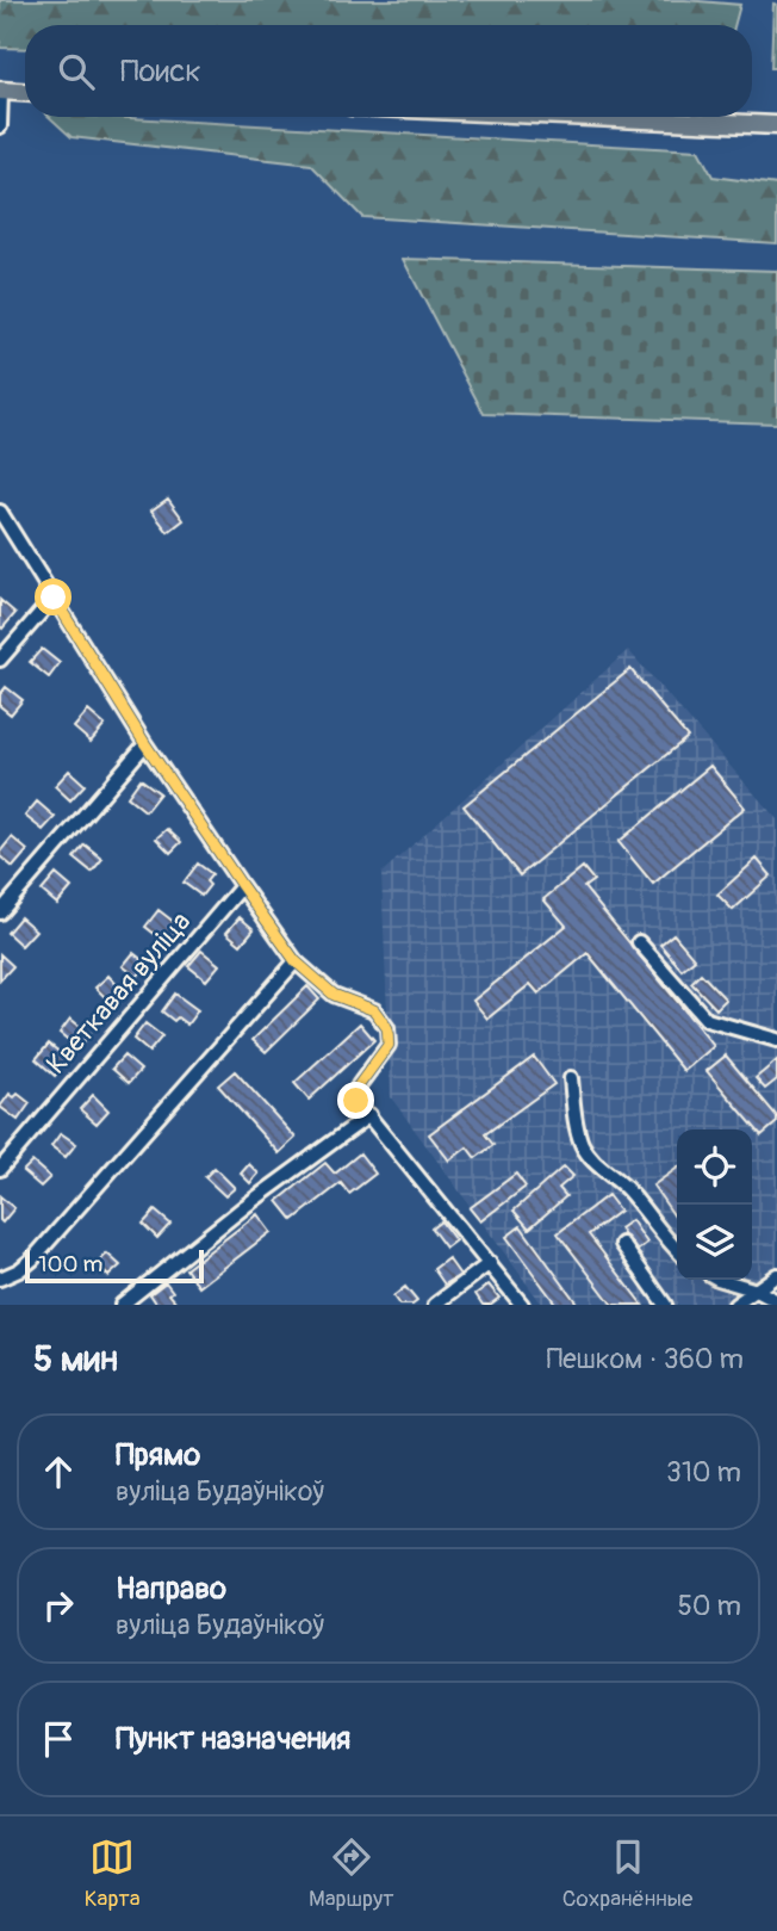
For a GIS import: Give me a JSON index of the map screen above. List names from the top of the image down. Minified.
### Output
{"streets":{"street":["Кветкавая вуліца"]},"scale_bar":"100 m","page":{"search":"Поиск","scale":"100 m","heading":["5 мин","Пешком · 360 m"],"list":[["Прямо","вуліца Будаўнікоў","310 m"],["Направо","вуліца Будаўнікоў","50 m"],"Пункт назначения"],"nav":["Карта","Маршрут","Сохранённые"]}}
